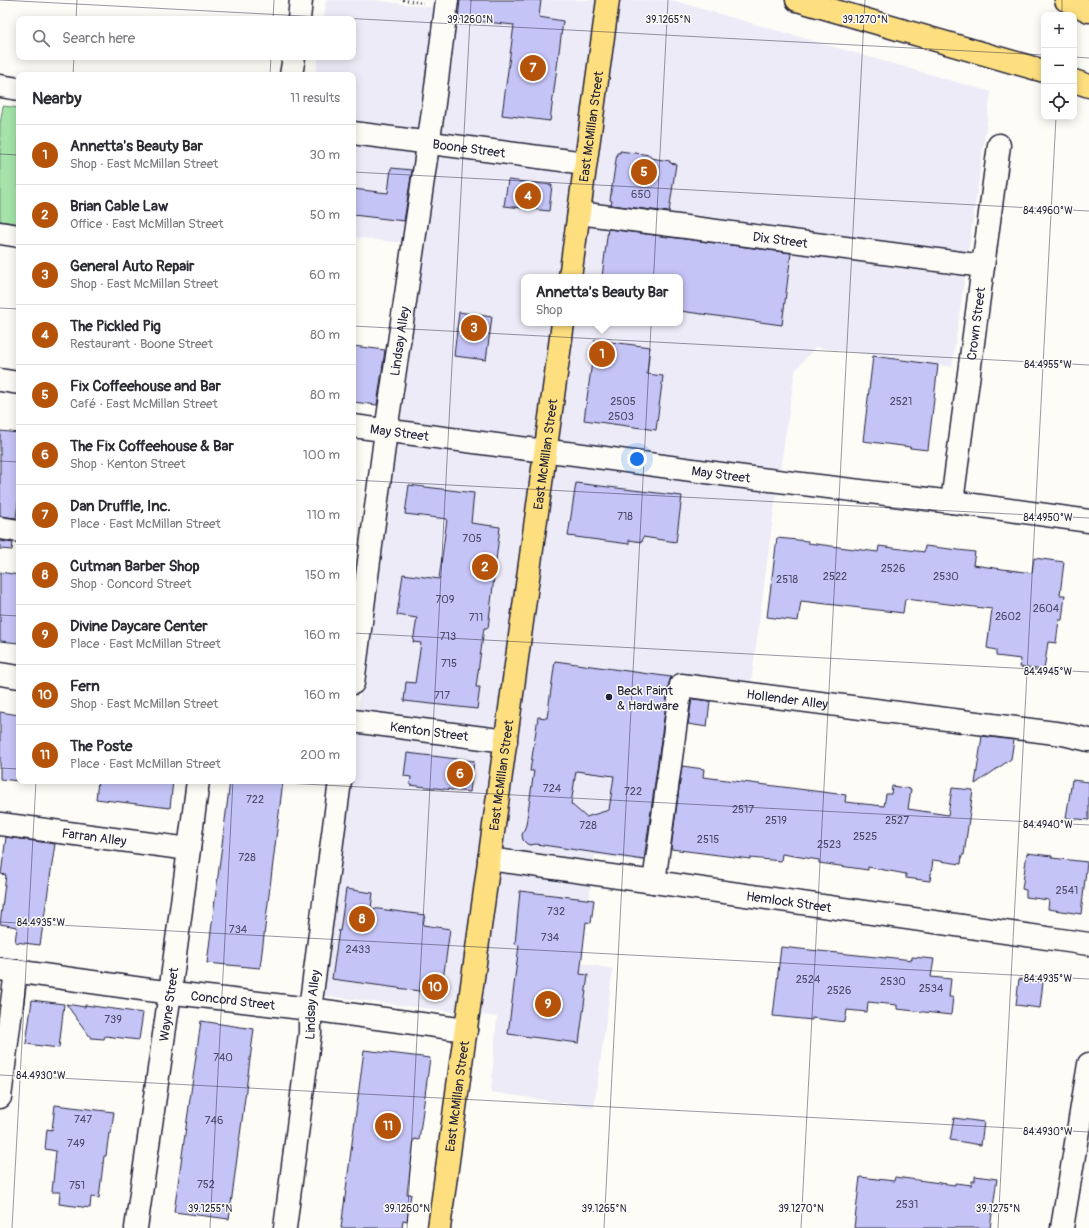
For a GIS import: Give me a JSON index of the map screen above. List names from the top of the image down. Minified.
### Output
{"streets":{"main road":["East McMillan Street"],"street":["Boone Street","Dix Street","Crown Street","Lindsay Alley","May Street","Hollender Alley","Kenton Street","Farran Alley","Hemlock Street","Concord Street","Wayne Street"]},"crossings":[["East McMillan Street","Boone Street"],["East McMillan Street","Dix Street"],["East McMillan Street","May Street"],["East McMillan Street","Kenton Street"],["East McMillan Street","Hemlock Street"],["East McMillan Street","Concord Street"],["Boone Street","Lindsay Alley"],["Dix Street","Crown Street"],["Crown Street","May Street"],["Lindsay Alley","May Street"],["Lindsay Alley","Concord Street"],["Hollender Alley","Hemlock Street"],["Farran Alley","Wayne Street"],["Concord Street","Wayne Street"]],"places":["Beck Paint & Hardware"],"house_numbers":["650","2505","2521","2503","718","705","2526","2522","2530","2518","709","2604","2602","711","713","715","717","724","722","722","2517","2519","2527","728","2525","2515","2523","728","2541","732","734","734","2433","2524","2530","2534","2526","739","740","747","746","749","752","751","2531"],"page":{"map_buttons":["+","−"],"search":"Search here","pins":["7","5","4","3","1","2","6","8","10","9","11"],"heading":["Nearby","11 results"],"list":[{"mark":"1","name":"Annetta's Beauty Bar","note":"Shop · East McMillan Street","value":"30 m"},{"mark":"2","name":"Brian Cable Law","note":"Office · East McMillan Street","value":"50 m"},{"mark":"3","name":"General Auto Repair","note":"Shop · East McMillan Street","value":"60 m"},{"mark":"4","name":"The Pickled Pig","note":"Restaurant · Boone Street","value":"80 m"},{"mark":"5","name":"Fix Coffeehouse and Bar","note":"Café · East McMillan Street","value":"80 m"},{"mark":"6","name":"The Fix Coffeehouse & Bar","note":"Shop · Kenton Street","value":"100 m"},{"mark":"7","name":"Dan Druffle, Inc.","note":"Place · East McMillan Street","value":"110 m"},{"mark":"8","name":"Cutman Barber Shop","note":"Shop · Concord Street","value":"150 m"},{"mark":"9","name":"Divine Daycare Center","note":"Place · East McMillan Street","value":"160 m"},{"mark":"10","name":"Fern","note":"Shop · East McMillan Street","value":"160 m"},{"mark":"11","name":"The Poste","note":"Place · East McMillan Street","value":"200 m"}],"popup":["Annetta's Beauty Bar","Shop"]},"coordinates":["39.1260°N","39.1265°N","39.1270°N","84.4960°W","84.4955°W","84.4950°W","84.4945°W","84.4940°W","84.4935°W","84.4930°W","39.1255°N","39.1275°N"]}
